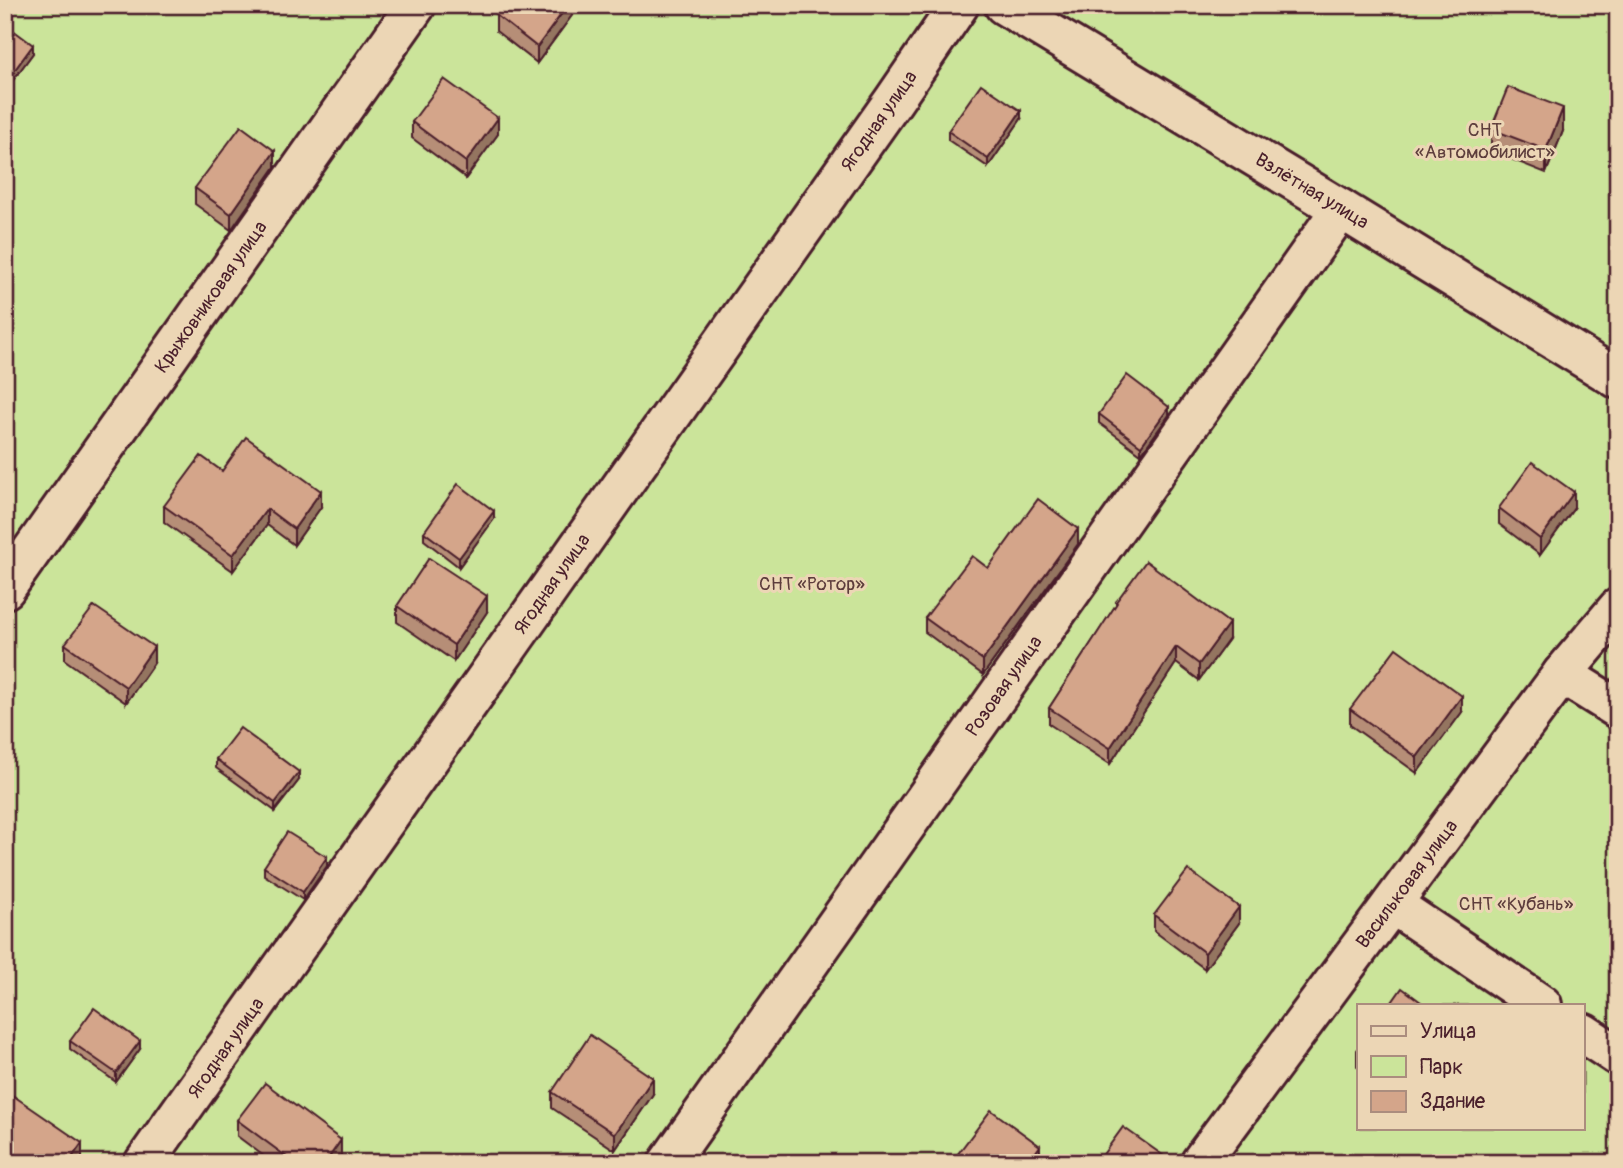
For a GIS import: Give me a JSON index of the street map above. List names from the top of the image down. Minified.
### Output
{"streets":{"street":["Ягодная улица","Взлётная улица","Крыжовниковая улица","Розовая улица","Васильковая улица"]},"crossings":[["Взлётная улица","Розовая улица"]],"parks":["СНТ «Автомобилист»","СНТ «Ротор»","СНТ «Кубань»"],"legend":["Улица","Парк","Здание"]}
